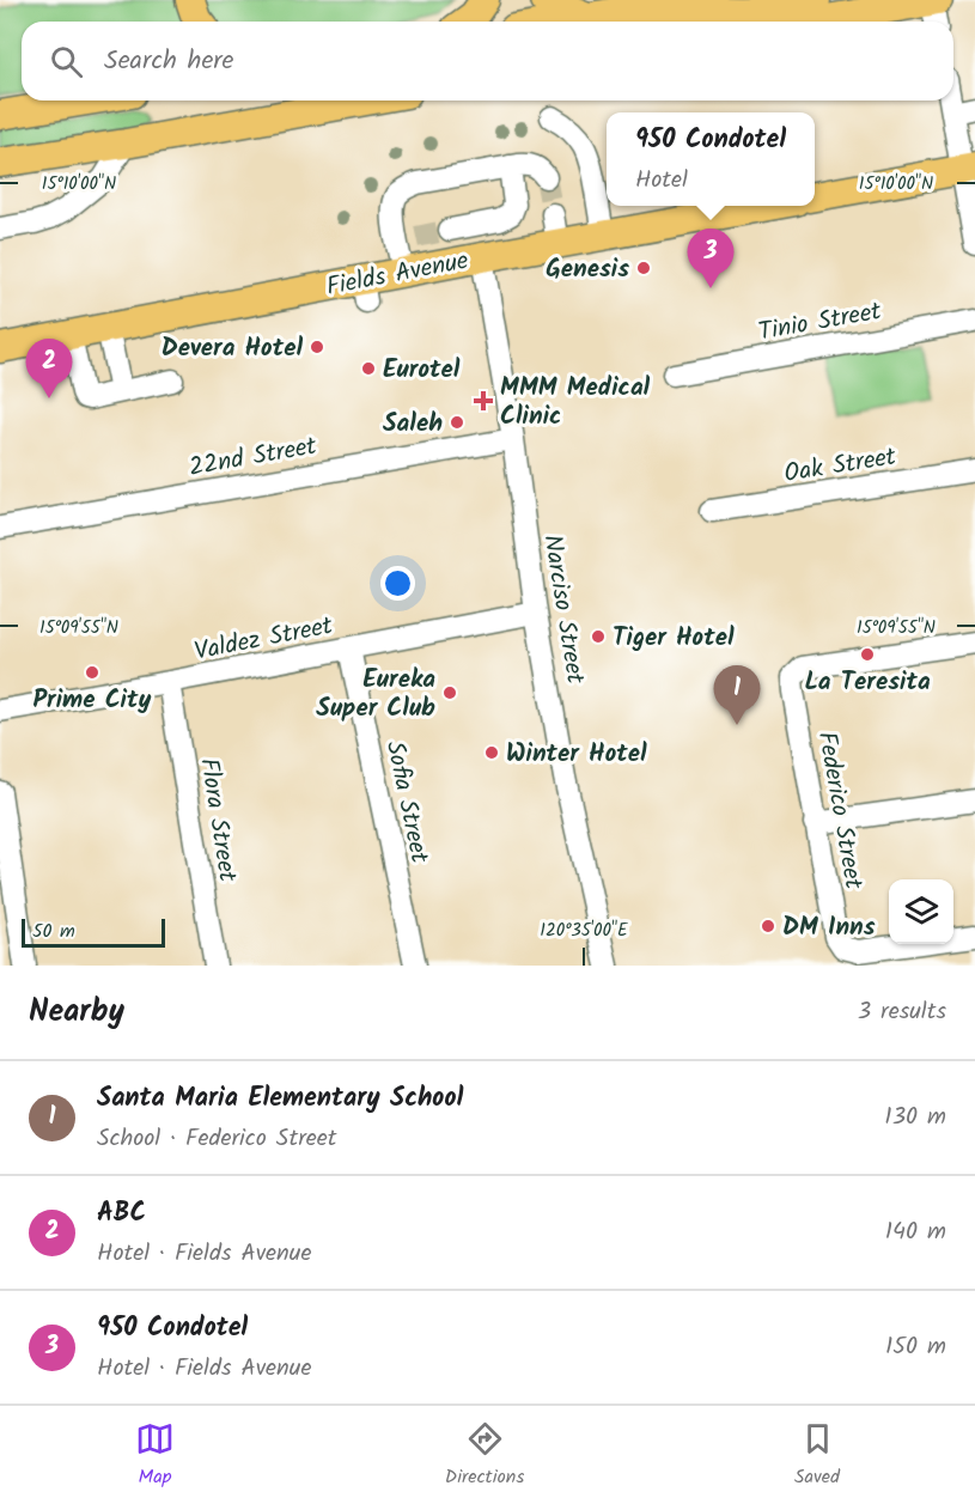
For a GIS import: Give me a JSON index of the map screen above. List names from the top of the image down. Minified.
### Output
{"streets":{"main road":["Fields Avenue"],"street":["Tinio Street","22nd Street","Oak Street","Narciso Street","Valdez Street","Sofia Street","Federico Street","Flora Street"]},"crossings":[["Fields Avenue","Narciso Street"],["22nd Street","Narciso Street"],["Narciso Street","Valdez Street"],["Valdez Street","Sofia Street"],["Valdez Street","Flora Street"]],"places":{"other":["Genesis","Devera Hotel","Eurotel","Saleh","Tiger Hotel","La Teresita","Prime City","Eureka Super Club","Winter Hotel","DM Inns"],"health":["MMM Medical Clinic"]},"scale_bar":"50 m","page":{"search":"Search here","popup":["950 Condotel","Hotel"],"pins":["3","2","1"],"scale":"50 m","heading":["Nearby","3 results"],"list":[{"mark":"1","name":"Santa Maria Elementary School","note":"School · Federico Street","value":"130 m"},{"mark":"2","name":"ABC","note":"Hotel · Fields Avenue","value":"140 m"},{"mark":"3","name":"950 Condotel","note":"Hotel · Fields Avenue","value":"150 m"}],"nav":["Map","Directions","Saved"]},"coordinates":["15°10'00\"N","15°09'55\"N","120°35'00\"E"]}
